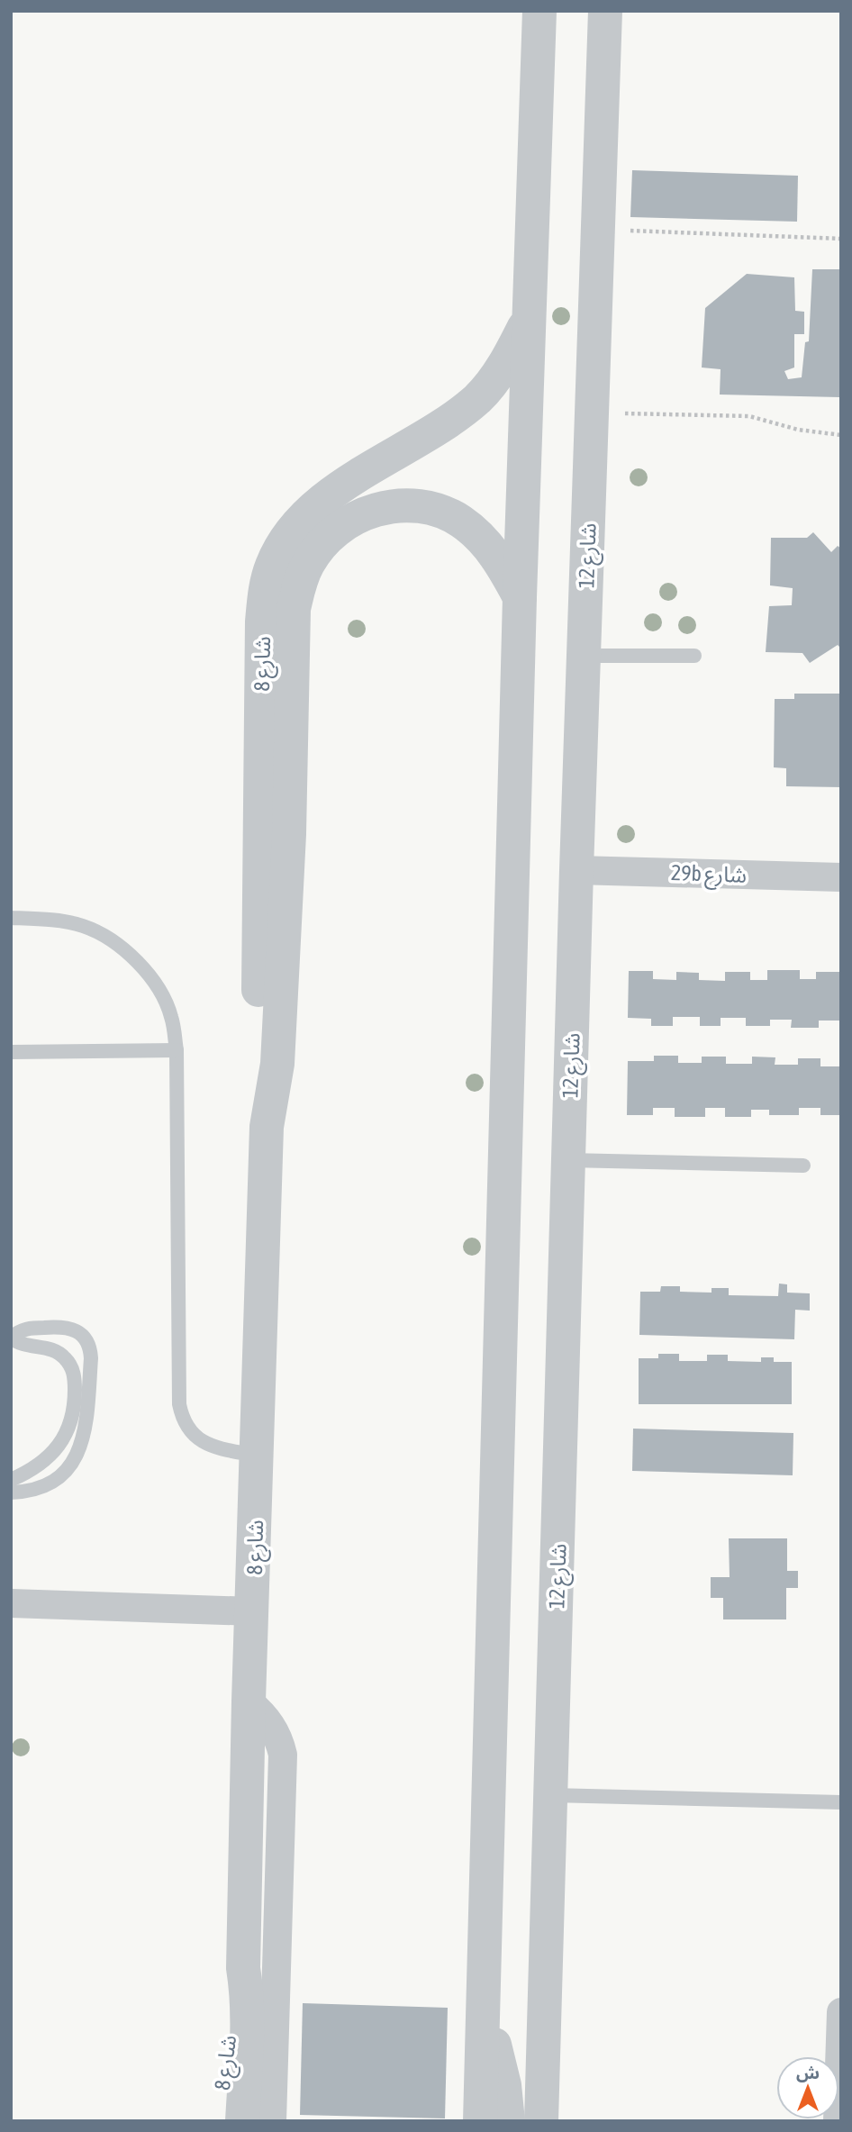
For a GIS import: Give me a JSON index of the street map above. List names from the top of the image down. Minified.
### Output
{"streets":{"street":["شارع 12","شارع 8","29b شارع"]},"crossings":[["شارع 12","29b شارع"]],"north":"top"}
